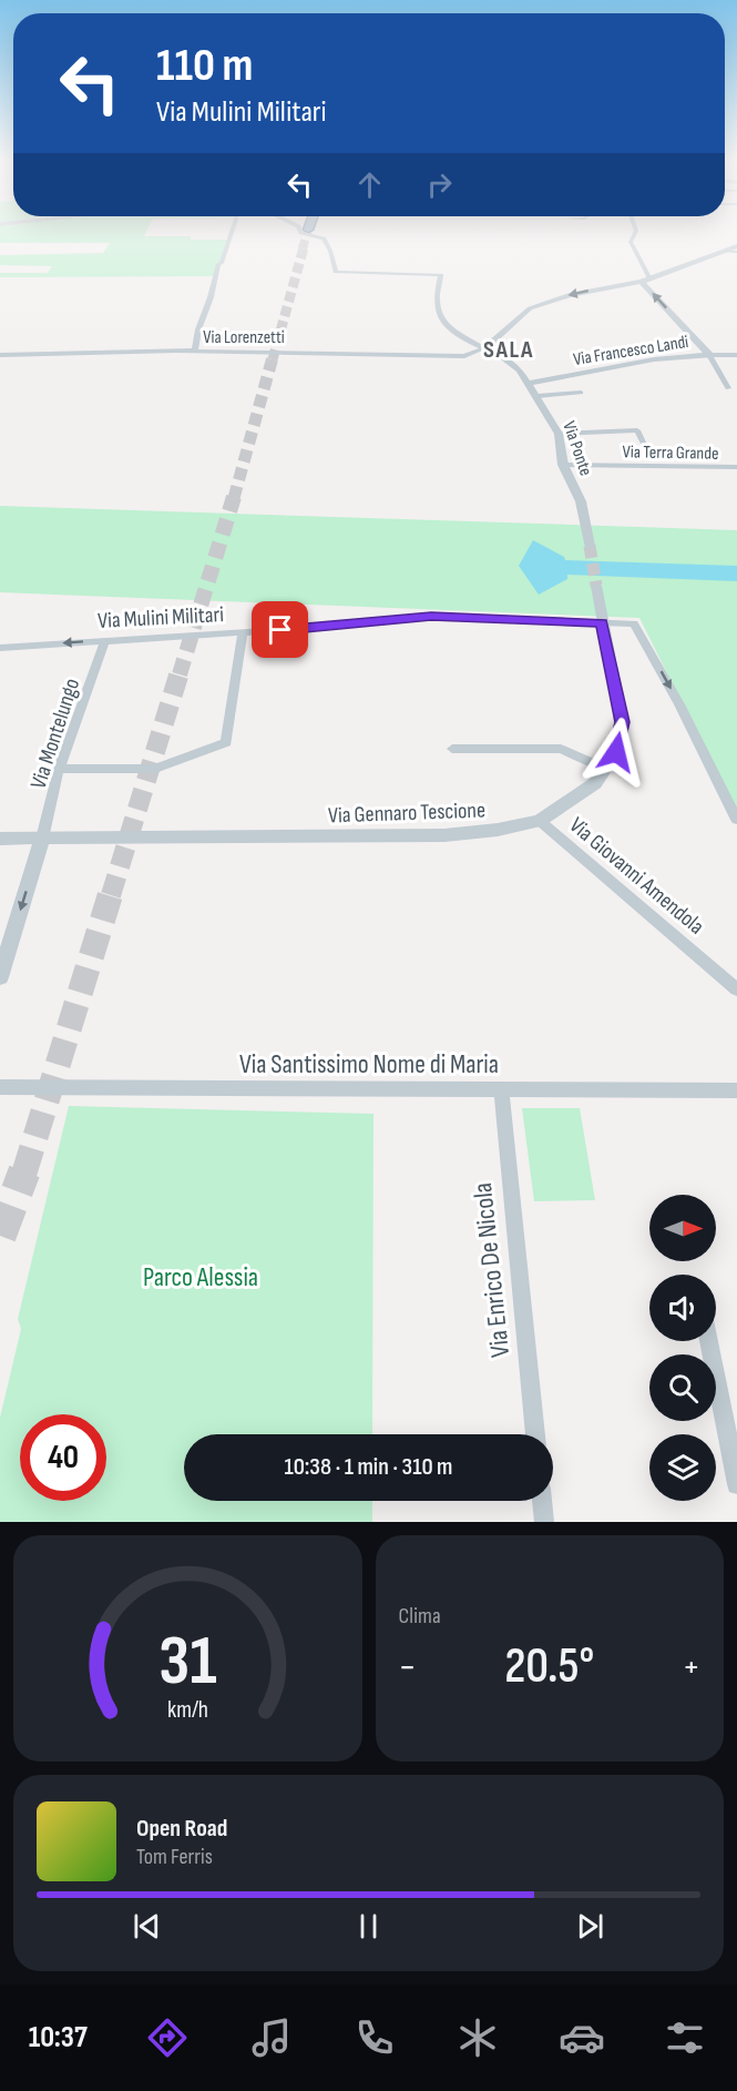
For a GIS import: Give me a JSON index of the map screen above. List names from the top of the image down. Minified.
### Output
{"streets":{"street":["Via Lorenzetti","Via Francesco Landi","Via Ponte","Via Terra Grande","Via Mulini Militari","Via Montelungo","Via Gennaro Tescione","Via Giovanni Amendola","Via Santissimo Nome di Maria","Via Enrico De Nicola"]},"crossings":[["Via Lorenzetti","Via Ponte"],["Via Francesco Landi","Via Ponte"],["Via Ponte","Via Terra Grande"],["Via Mulini Militari","Via Montelungo"],["Via Mulini Militari","Via Gennaro Tescione"],["Via Montelungo","Via Gennaro Tescione"],["Via Gennaro Tescione","Via Giovanni Amendola"],["Via Santissimo Nome di Maria","Via Enrico De Nicola"]],"districts":["SALA"],"parks":["Parco Alessia"],"north":"right","page":{"turn":["110 m","Via Mulini Militari"],"limit":"40","trip":"10:38 · 1 min · 310 m","tile":"Clima","heat":["−","20.5°","+"],"song":["Open Road","Tom Ferris"],"tabs":"10:37","gauge":["31","km/h"]}}
